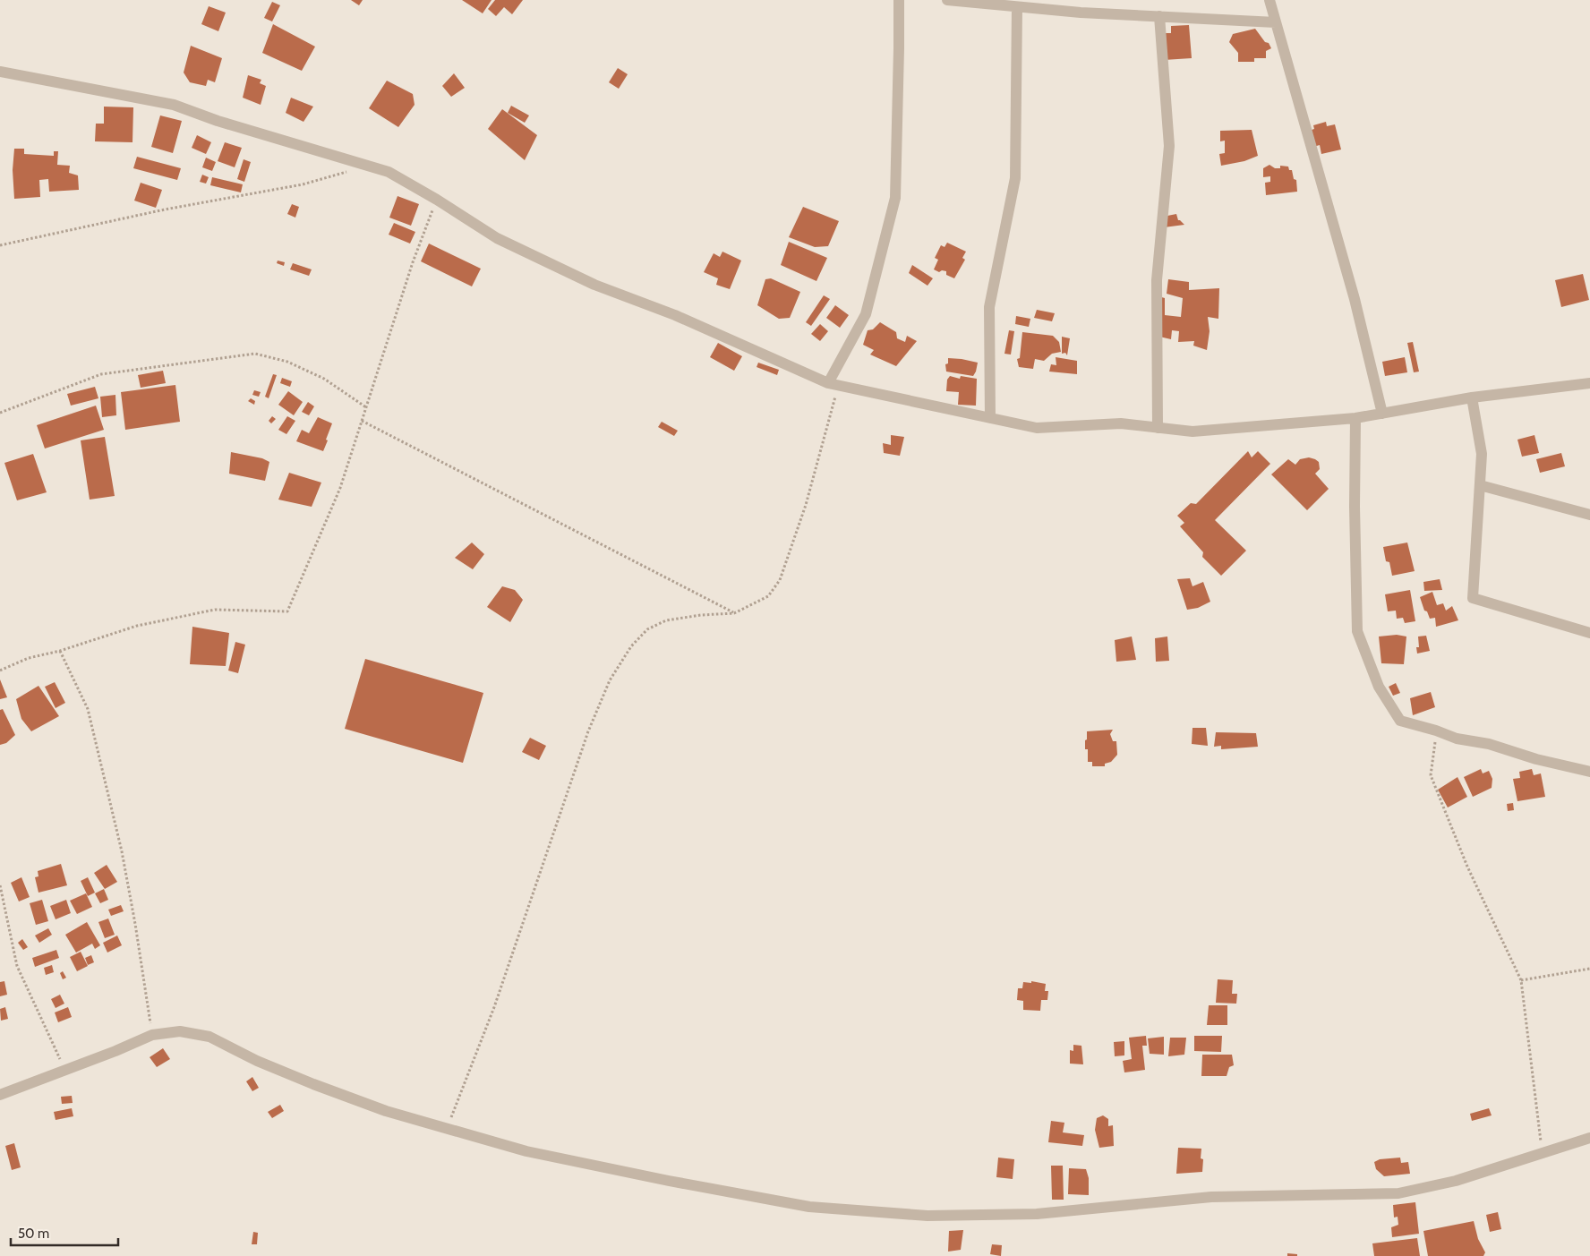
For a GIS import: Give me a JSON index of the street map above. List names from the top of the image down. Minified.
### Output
{"scale_bar":"50 m"}
